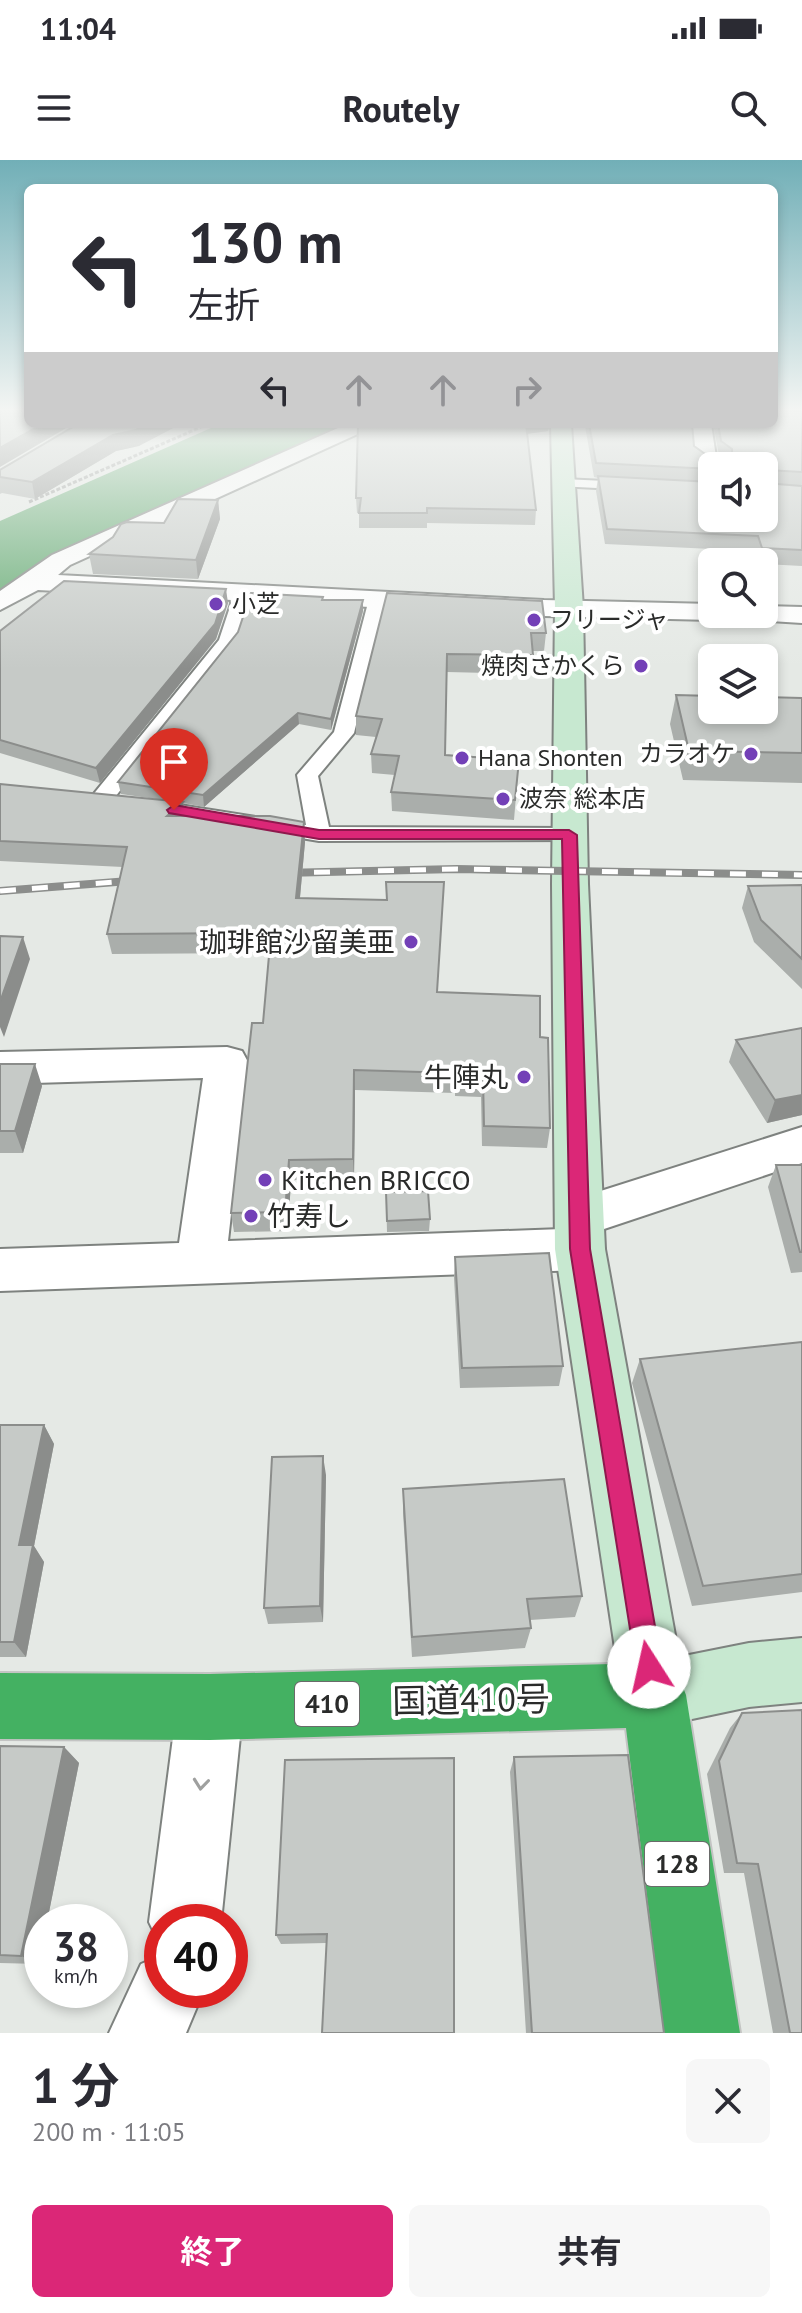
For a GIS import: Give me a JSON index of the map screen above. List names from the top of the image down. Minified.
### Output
{"streets":{"highway":["国道410号","410","128"]},"crossings":[["国道410号","128"]],"places":["小芝","フリージャ","焼肉さかくら","カラオケ","Hana Shonten","波奈 総本店","珈琲館沙留美亜","牛陣丸","Kitchen BRICCO","竹寿し"],"page":{"status":"11:04","header":"Routely","turn":["130 m","左折"],"speed":"38 km/h","limit":"40","heading":["1 分","200 m · 11:05"],"buttons":["終了","共有"]}}
